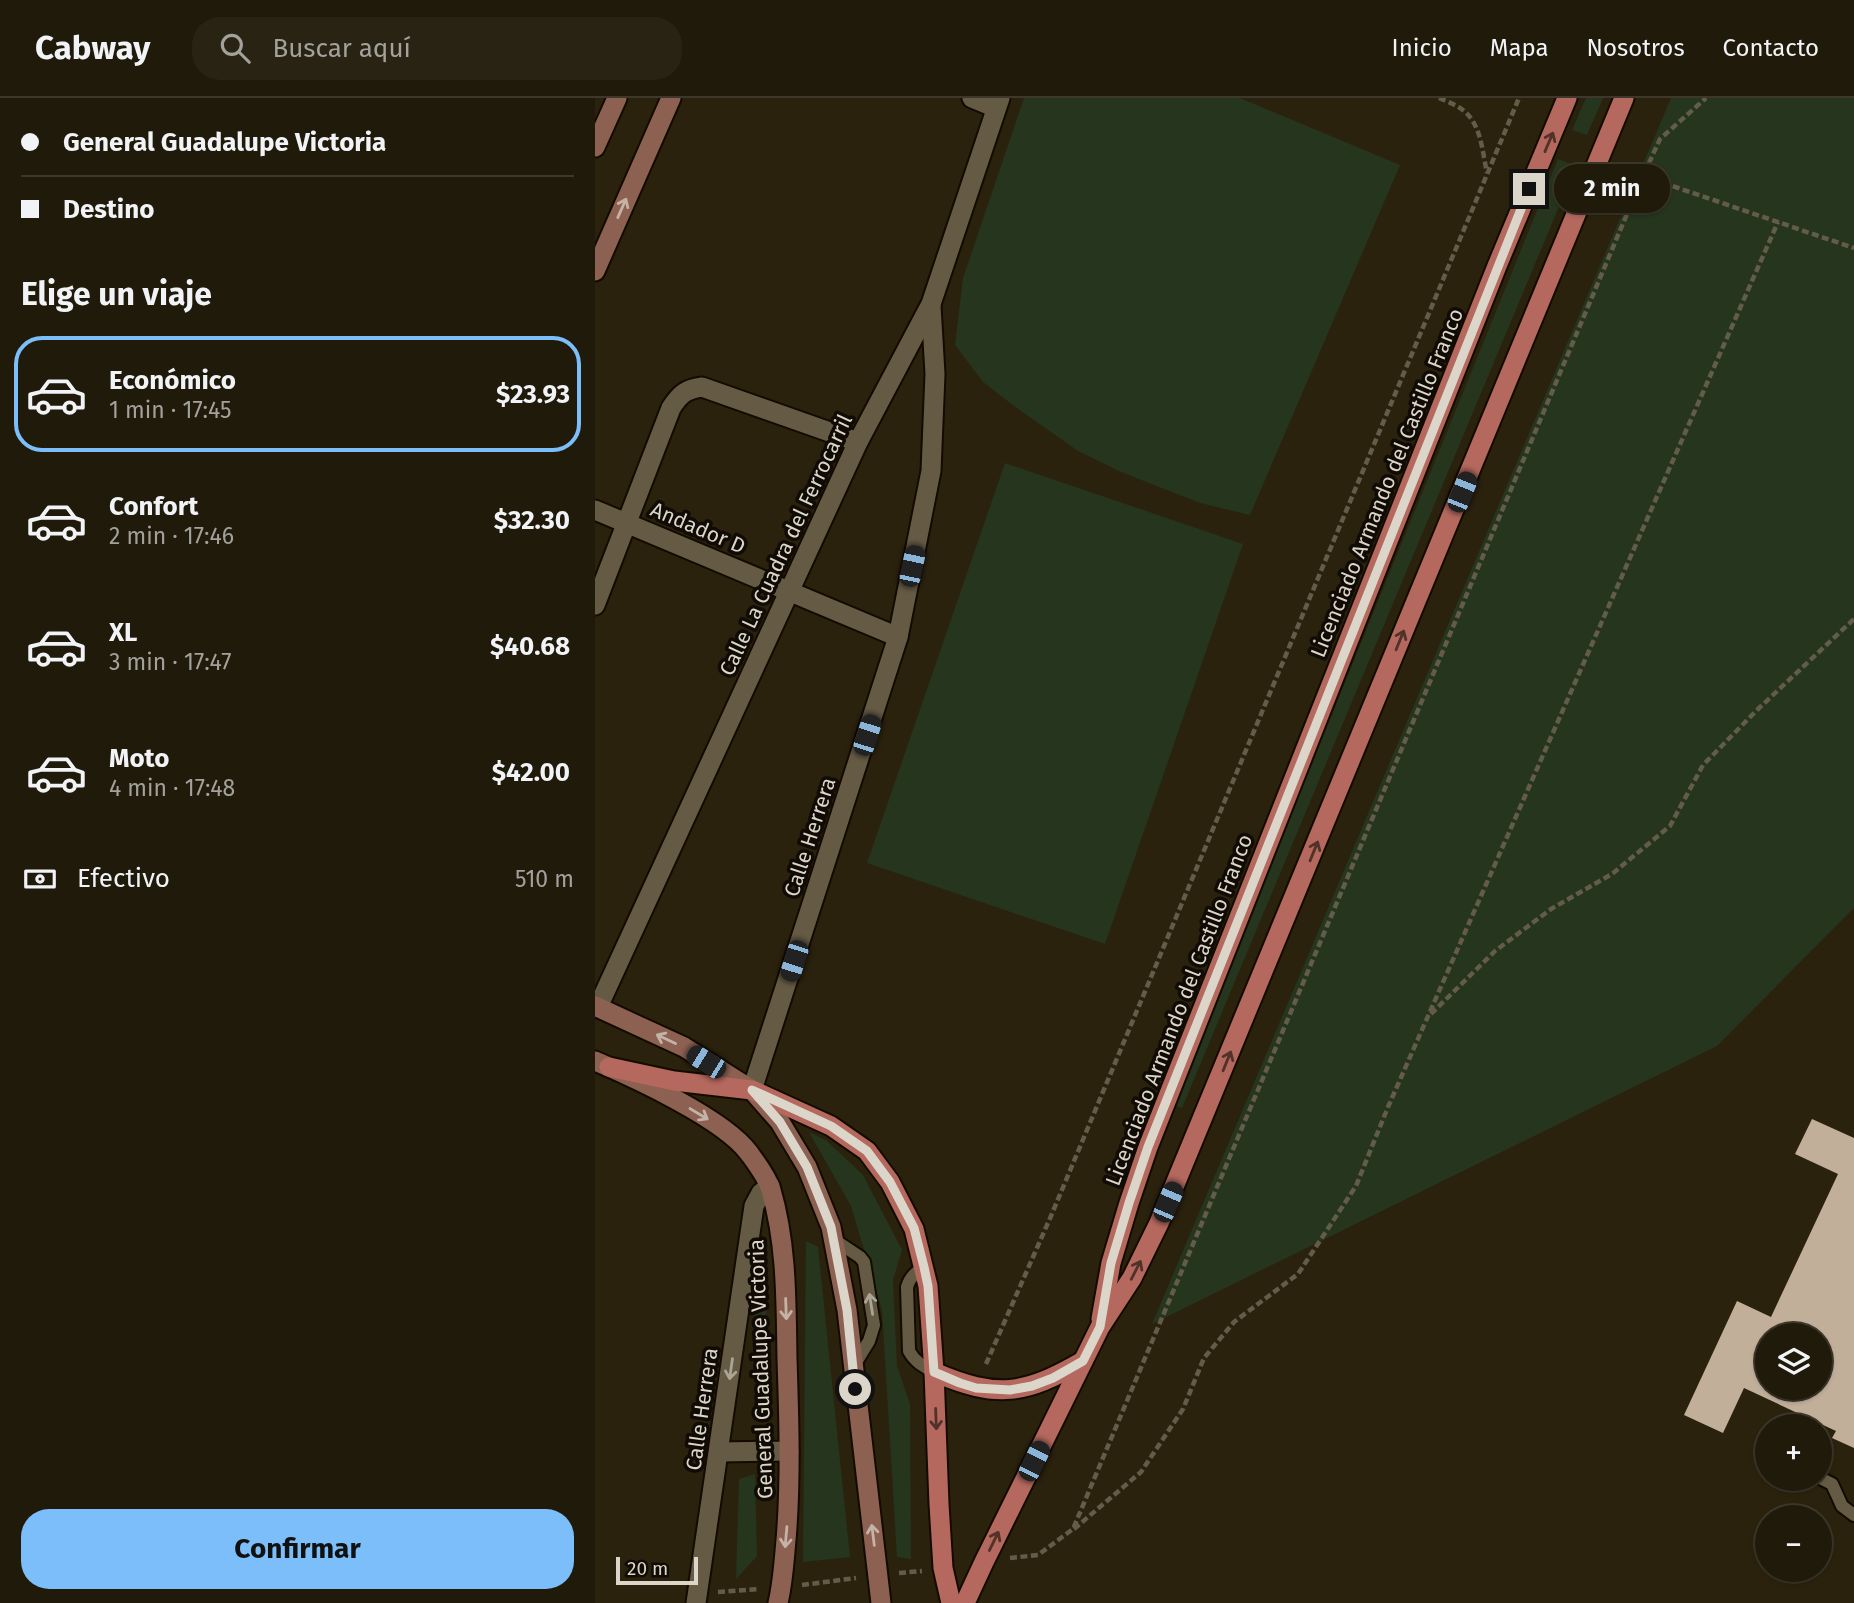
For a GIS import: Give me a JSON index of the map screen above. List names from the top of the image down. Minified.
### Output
{"streets":{"main road":["Licenciado Armando del Castillo Franco","General Guadalupe Victoria"],"street":["Andador D","Calle La Cuadra del Ferrocarril","Calle Herrera"]},"crossings":[["Andador D","Calle La Cuadra del Ferrocarril"],["Andador D","Calle Herrera"],["Calle La Cuadra del Ferrocarril","Calle Herrera"],["Calle Herrera","General Guadalupe Victoria"]],"scale_bar":"20 m","page":{"header":"Cabway","search":"Buscar aquí","nav":["Inicio","Mapa","Nosotros","Contacto"],"banner":["General Guadalupe Victoria","Destino"],"bubble":"2 min","heading":"Elige un viaje","list":[{"name":"Económico","note":"1 min · 17:45","value":"$23.93"},{"name":"Confort","note":"2 min · 17:46","value":"$32.30"},{"name":"XL","note":"3 min · 17:47","value":"$40.68"},{"name":"Moto","note":"4 min · 17:48","value":"$42.00"}],"pay":["Efectivo","510 m"],"map_buttons":["+","−"],"buttons":"Confirmar","scale":"20 m"}}
